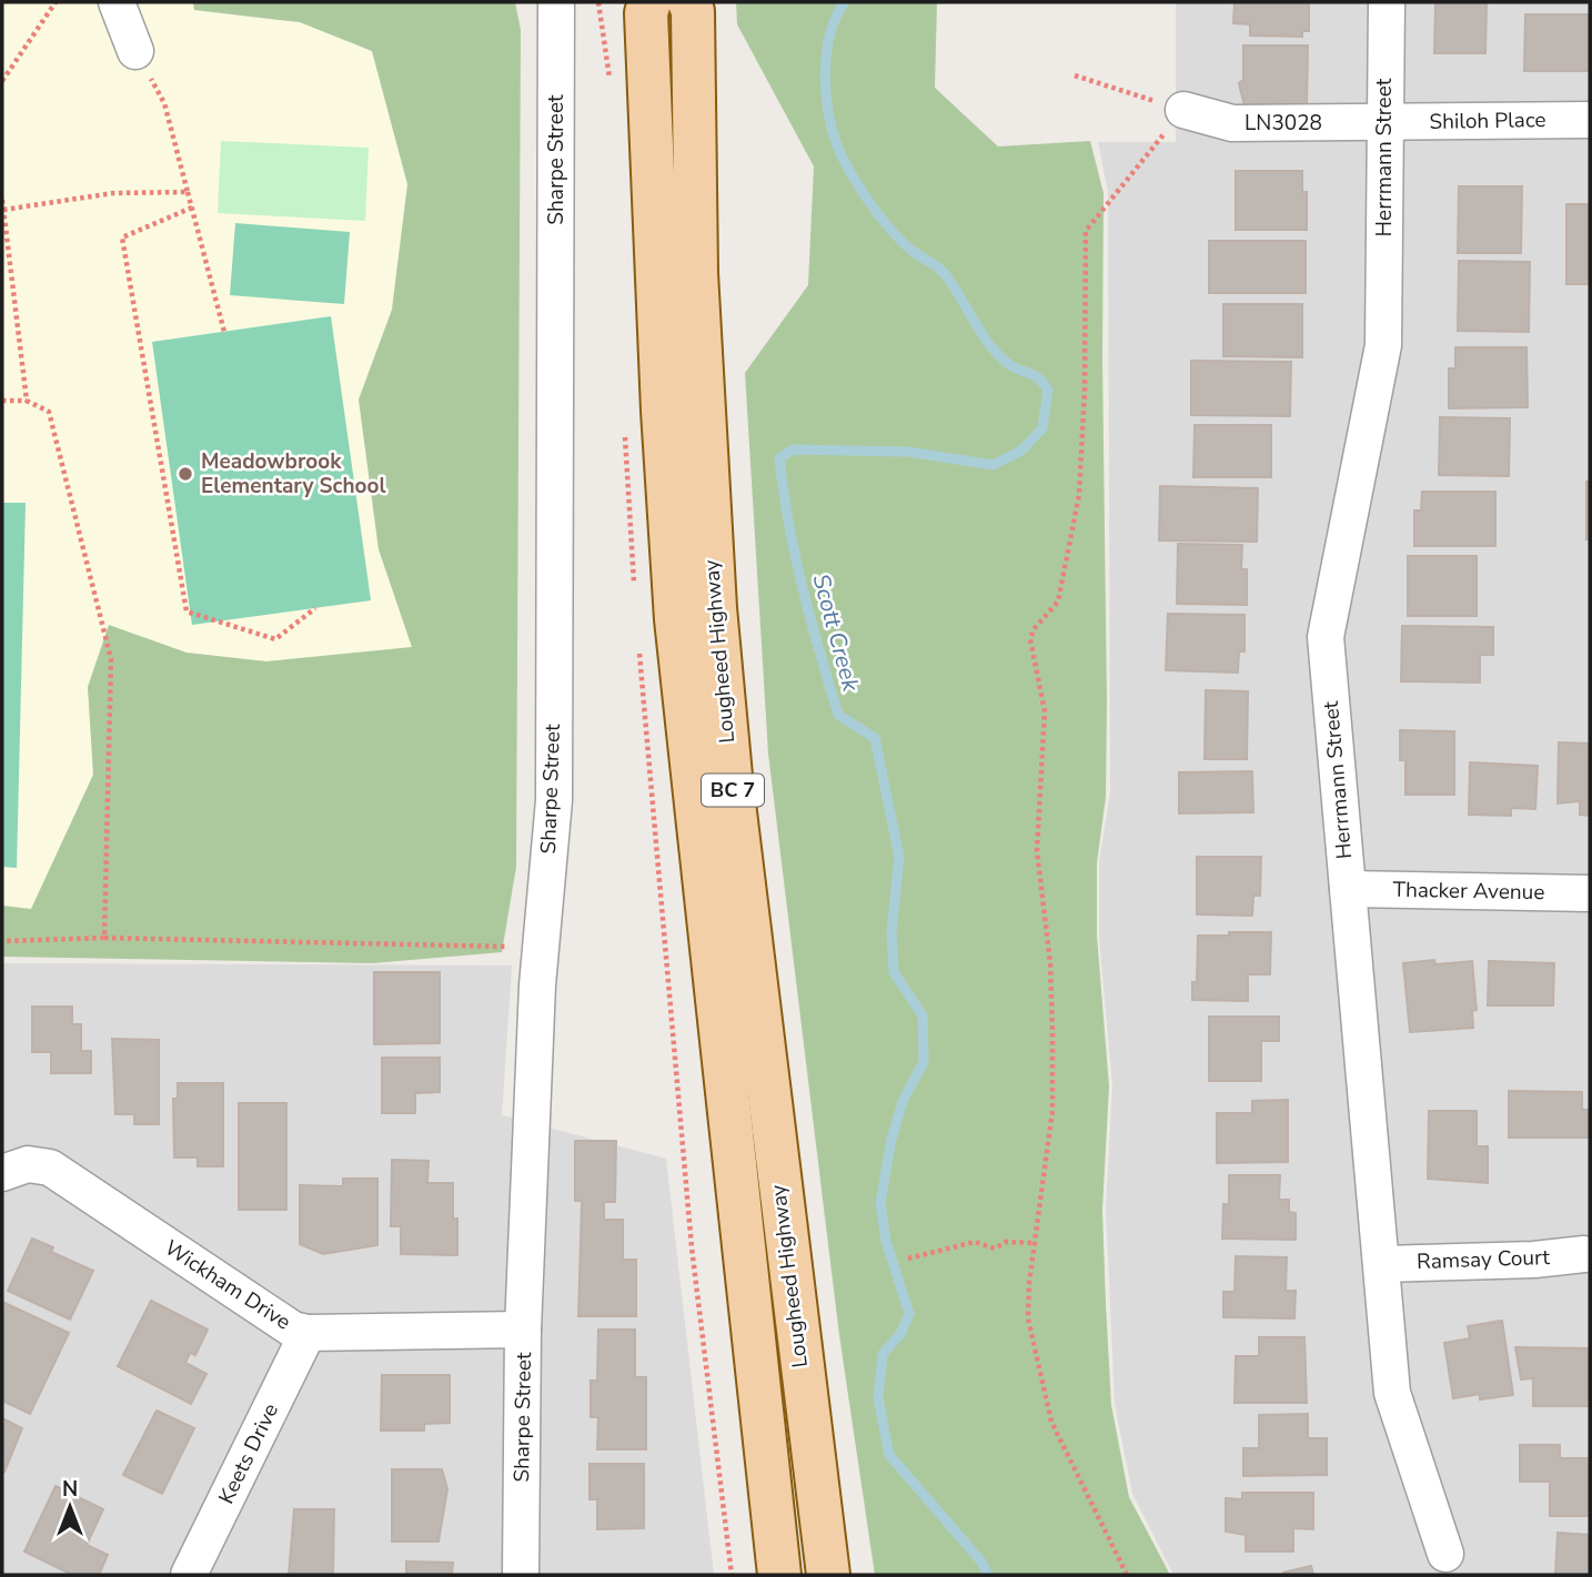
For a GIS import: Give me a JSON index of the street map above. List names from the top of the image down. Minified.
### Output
{"streets":{"main road":["Lougheed Highway","BC 7"],"street":["Shiloh Place","LN3028","Herrmann Street","Sharpe Street","Thacker Avenue","Ramsay Court","Wickham Drive","Keets Drive"]},"crossings":[["Shiloh Place","LN3028"],["Shiloh Place","Herrmann Street"],["LN3028","Herrmann Street"],["Herrmann Street","Thacker Avenue"],["Herrmann Street","Ramsay Court"],["Sharpe Street","Wickham Drive"],["Wickham Drive","Keets Drive"]],"water":["Scott Creek"],"places":["Meadowbrook Elementary School"],"north":"top"}
